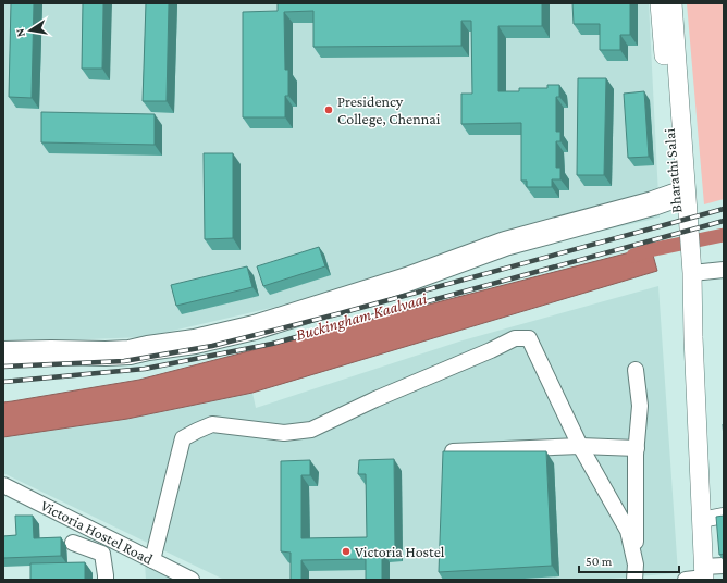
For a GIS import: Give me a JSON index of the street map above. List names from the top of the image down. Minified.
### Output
{"streets":{"street":["Bharathi Salai","Victoria Hostel Road"]},"water":["Buckingham Kaalvaai"],"places":["Presidency College, Chennai","Victoria Hostel"],"scale_bar":"50 m","north":"left"}
